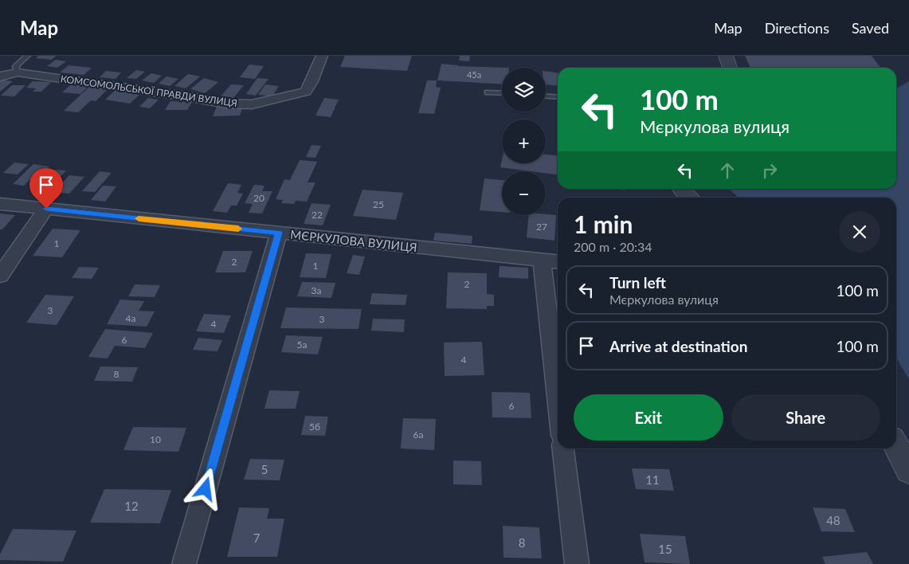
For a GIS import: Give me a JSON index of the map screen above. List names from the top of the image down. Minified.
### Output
{"streets":{"street":["КОМСОМОЛЬСЬКОЇ ПРАВДИ ВУЛИЦЯ","МЄРКУЛОВА ВУЛИЦЯ"]},"house_numbers":["45а","20","25","22","27","1","2","1","2","3а","3","4а","3","4","6","5а","4","8","6","5б","6а","10","5","11","12","48","7","8","15"],"page":{"header":"Map","nav":["Map","Directions","Saved"],"map_buttons":["+","−"],"turn":["100 m","Мєркулова вулиця"],"heading":["1 min","200 m · 20:34"],"list":[{"name":"Turn left","note":"Мєркулова вулиця","value":"100 m"},{"name":"Arrive at destination","value":"100 m"}],"buttons":["Exit","Share"]}}
